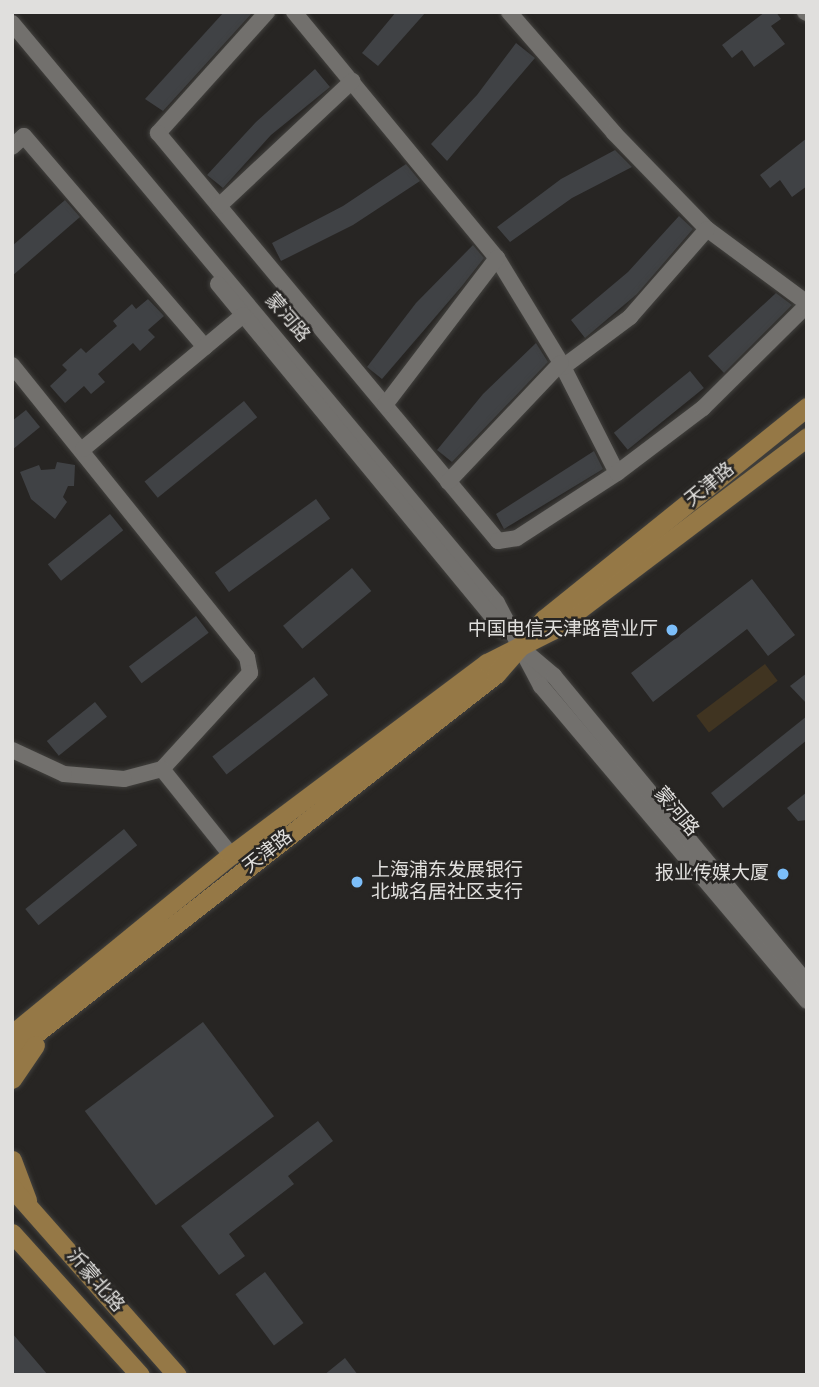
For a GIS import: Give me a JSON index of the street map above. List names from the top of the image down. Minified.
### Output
{"streets":{"main road":["天津路","沂蒙北路"],"street":["蒙河路"]},"crossings":[["蒙河路","天津路"]],"places":["中国电信天津路营业厅","报业传媒大厦","上海浦东发展银行 北城名居社区支行"]}
